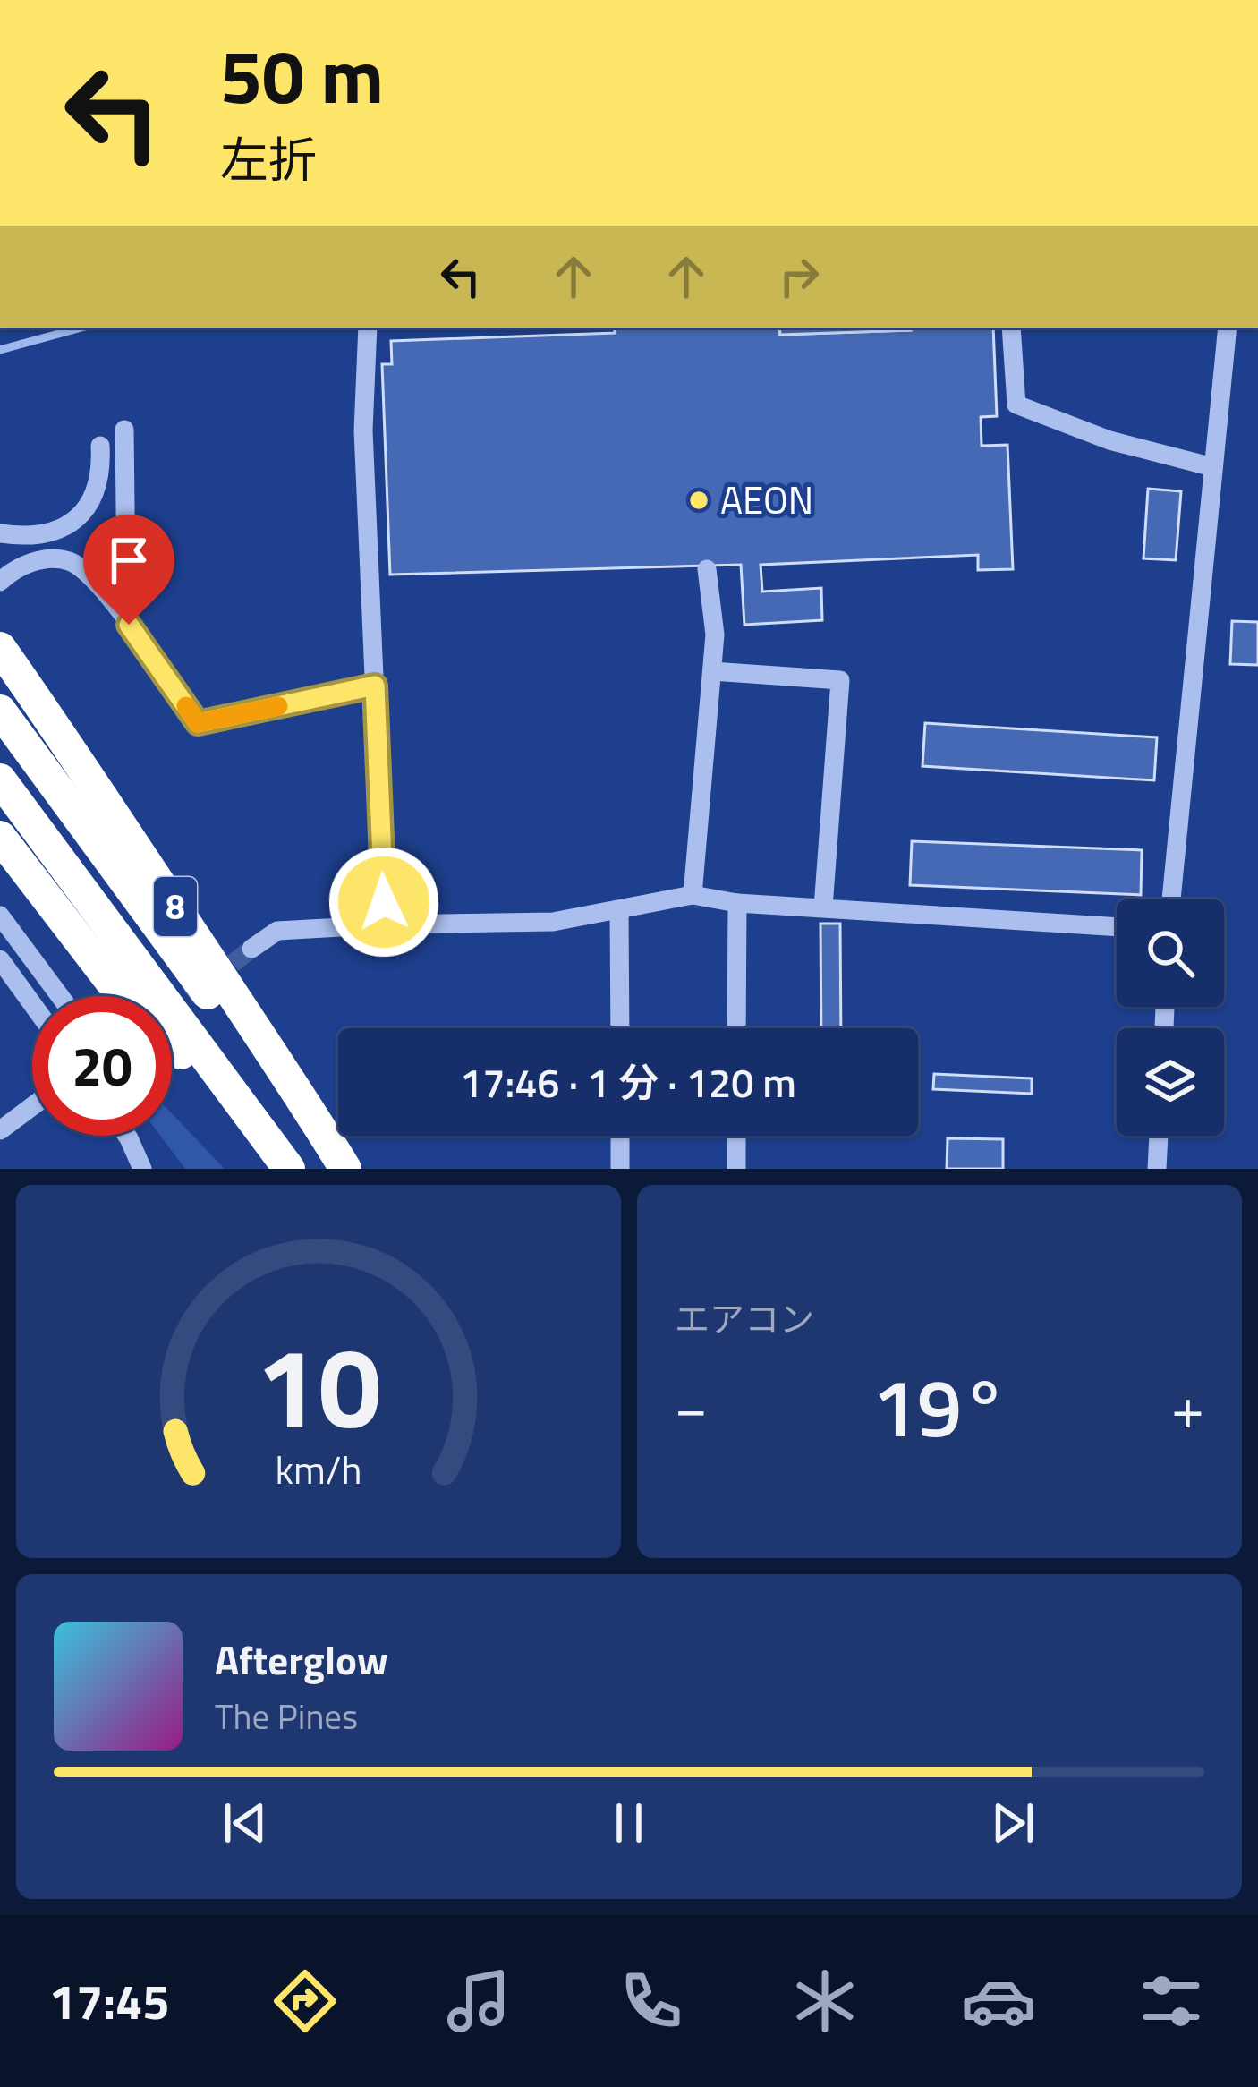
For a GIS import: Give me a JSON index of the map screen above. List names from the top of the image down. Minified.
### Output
{"streets":{"highway":["8"]},"places":["AEON"],"page":{"turn":["50 m","左折"],"limit":"20","trip":"17:46 · 1 分 · 120 m","tile":"エアコン","heat":["−","19°","+"],"song":["Afterglow","The Pines"],"tabs":"17:45","gauge":["10","km/h"]}}
